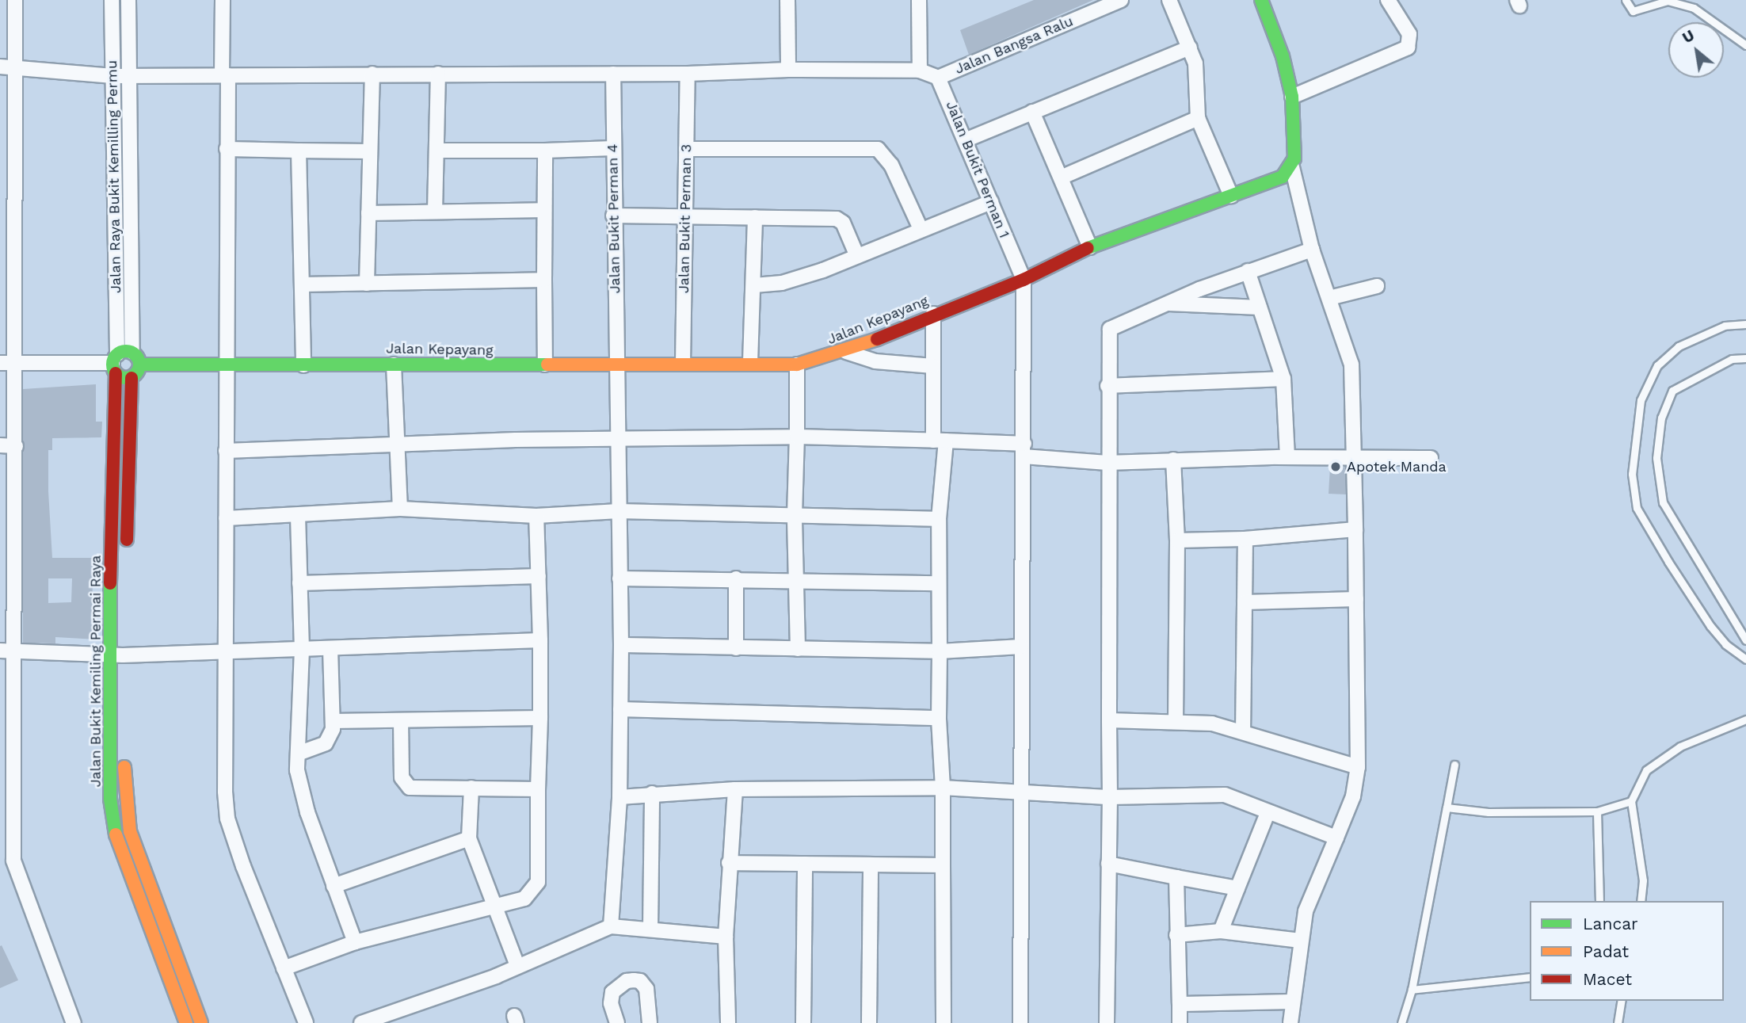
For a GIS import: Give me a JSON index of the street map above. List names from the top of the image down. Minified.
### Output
{"streets":{"street":["Jalan Bangsa Ralu","Jalan Bukit Perman 1","Jalan Raya Bukit Kemilling Permu","Jalan Bukit Perman 4","Jalan Bukit Perman 3","Jalan Kepayang","Jalan Bukit Kemiling Permai Raya"]},"crossings":[["Jalan Bangsa Ralu","Jalan Bukit Perman 1"],["Jalan Bukit Perman 1","Jalan Kepayang"],["Jalan Raya Bukit Kemilling Permu","Jalan Bukit Kemiling Permai Raya"],["Jalan Bukit Perman 4","Jalan Kepayang"],["Jalan Bukit Perman 3","Jalan Kepayang"]],"places":["Apotek Manda"],"legend":["Lancar","Padat","Macet"],"north":"top left"}
